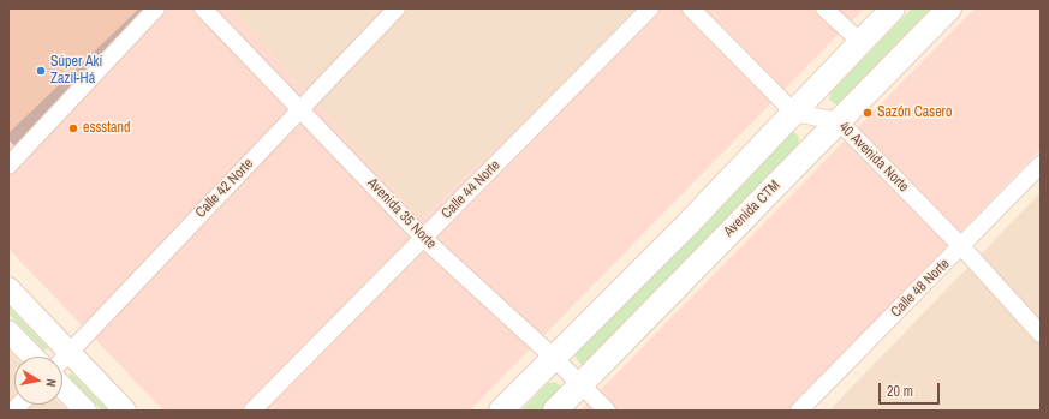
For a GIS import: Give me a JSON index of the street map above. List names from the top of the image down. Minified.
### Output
{"streets":{"main road":["Avenida CTM"],"street":["40 Avenida Norte","Calle 42 Norte","Calle 44 Norte","Avenida 35 Norte","Calle 48 Norte"]},"crossings":[["40 Avenida Norte","Avenida CTM"],["40 Avenida Norte","Calle 48 Norte"],["Calle 42 Norte","Avenida 35 Norte"],["Calle 44 Norte","Avenida 35 Norte"],["Avenida CTM","Avenida 35 Norte"]],"places":["Súper Akí Zazil-Há","Sazón Casero","essstand"],"scale_bar":"20 m","north":"right"}
